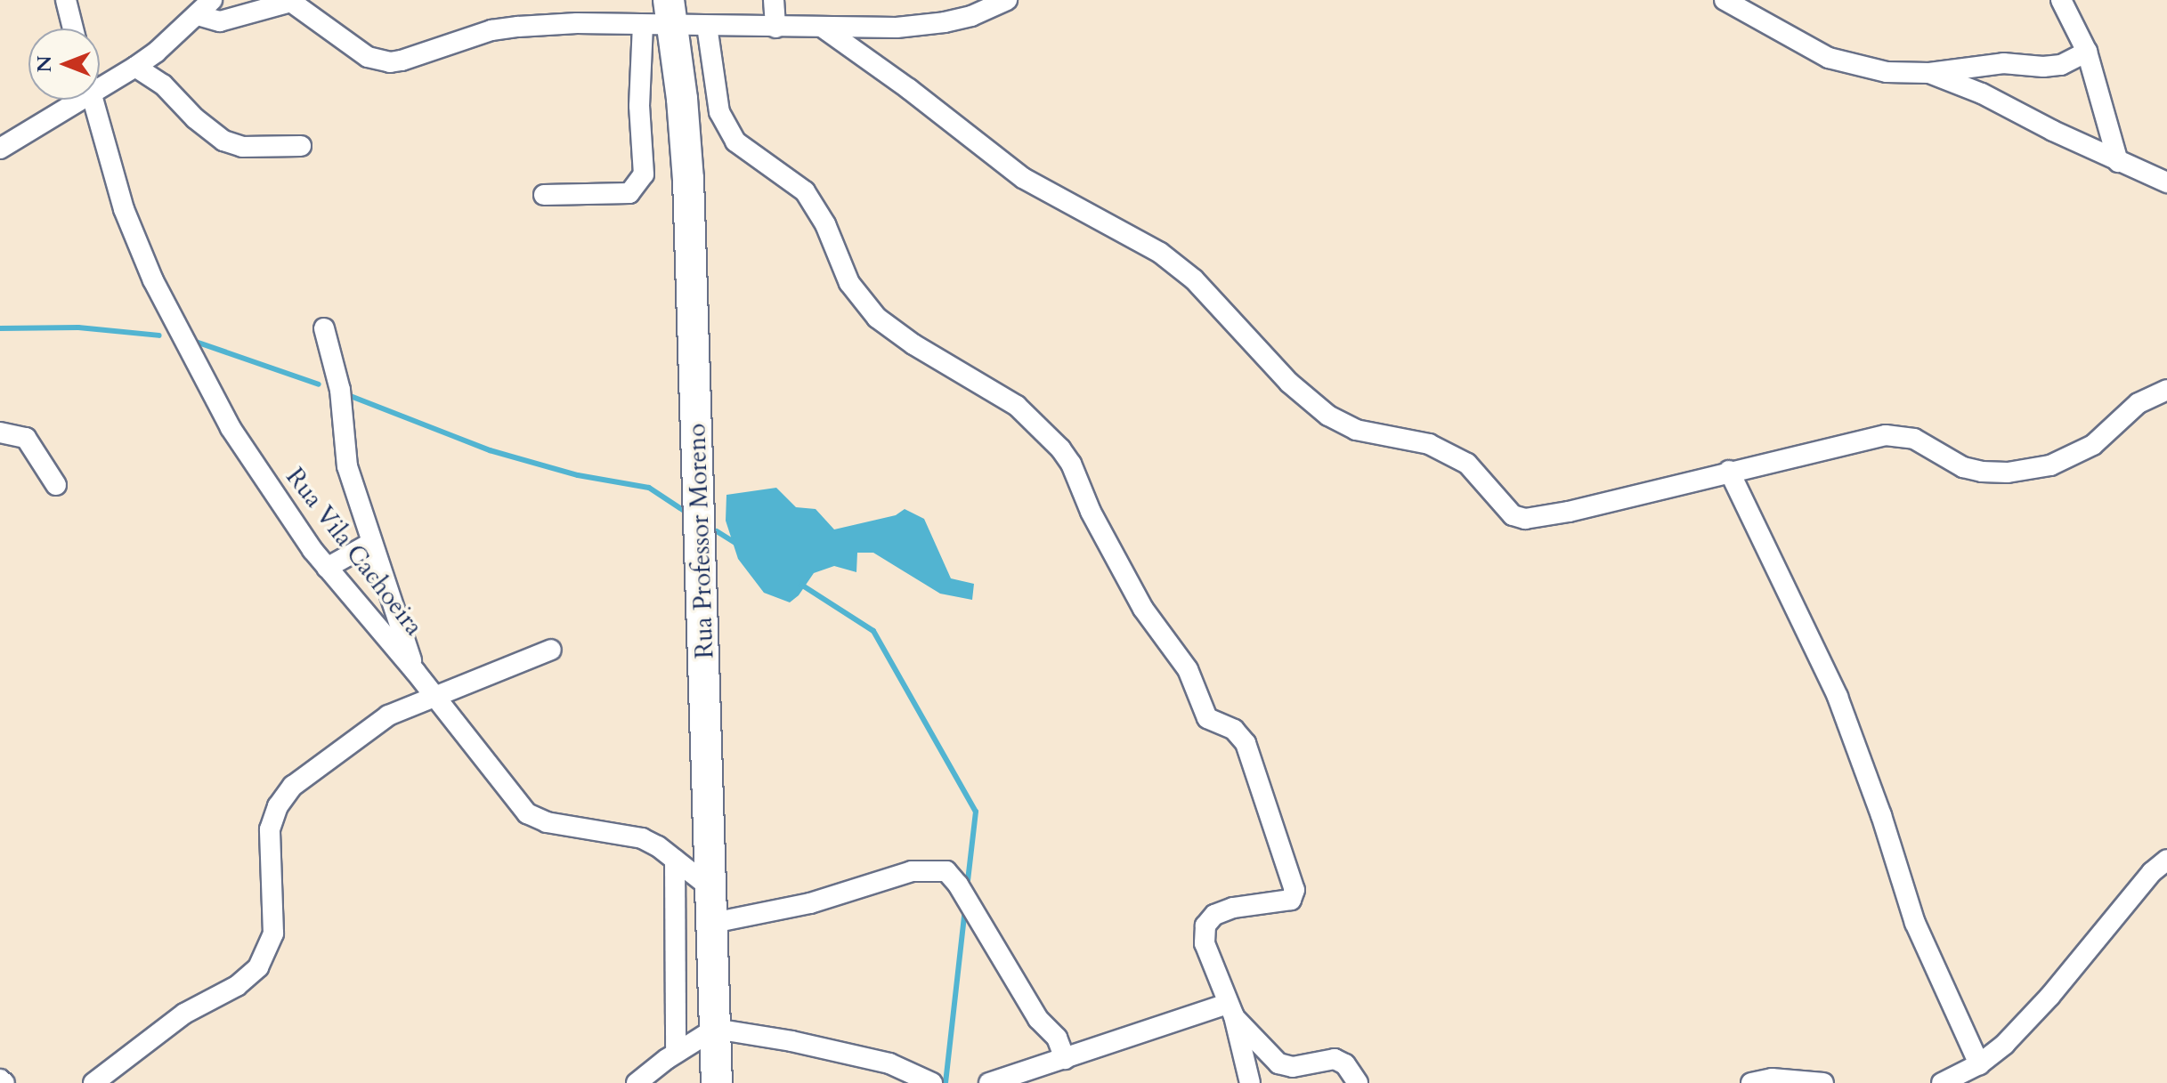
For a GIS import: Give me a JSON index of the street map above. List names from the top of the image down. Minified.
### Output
{"streets":{"highway":["Rua Professor Moreno"],"street":["Rua Vila Cachoeira"]},"crossings":[["Rua Professor Moreno","Rua Vila Cachoeira"]],"north":"left"}
